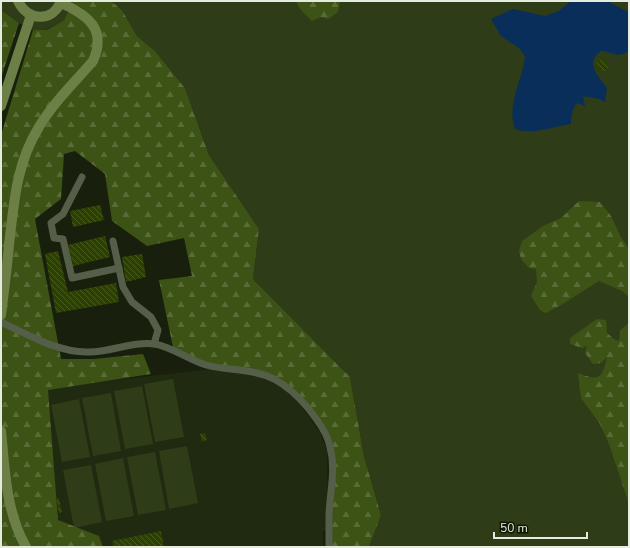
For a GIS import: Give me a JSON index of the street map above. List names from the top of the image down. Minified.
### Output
{"scale_bar":"50 m"}
